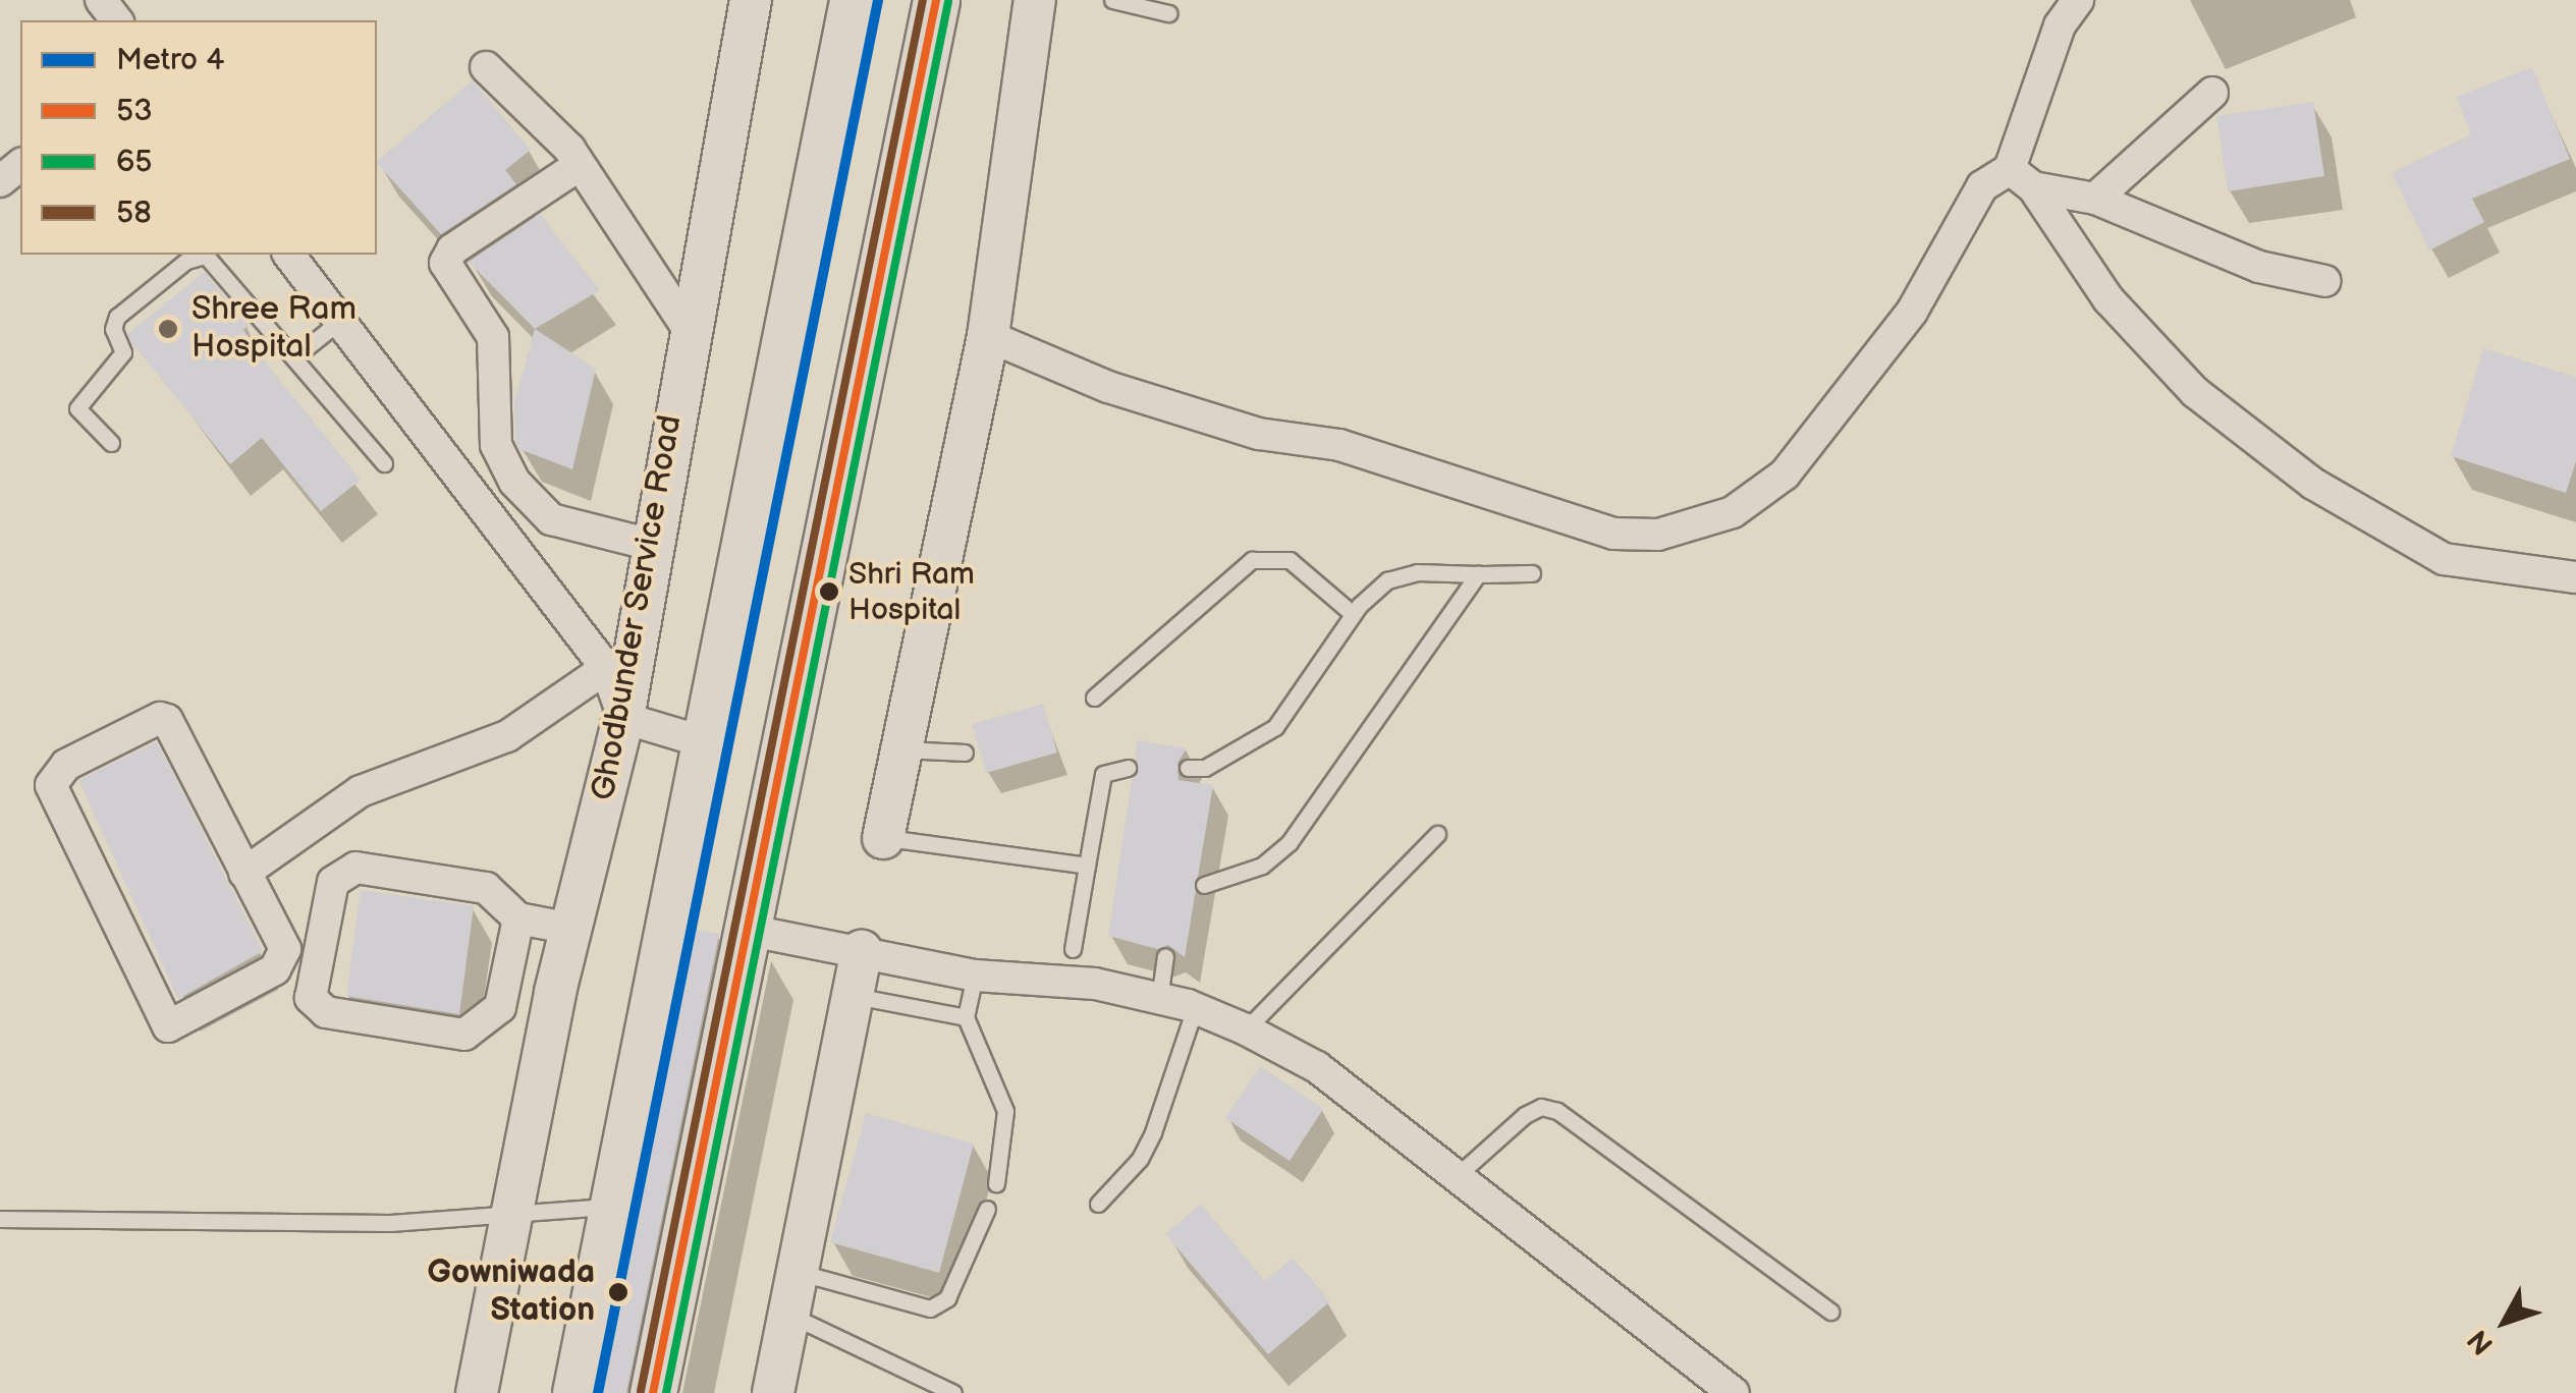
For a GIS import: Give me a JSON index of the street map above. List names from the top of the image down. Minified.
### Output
{"streets":{"street":["Ghodbunder Service Road"]},"places":["Shree Ram Hospital","Shri Ram Hospital","Gowniwada Station"],"lines":["metro line 4","transit line 53","transit line 58","transit line 65"],"legend":["Metro 4","53","65","58"],"north":"bottom left"}
